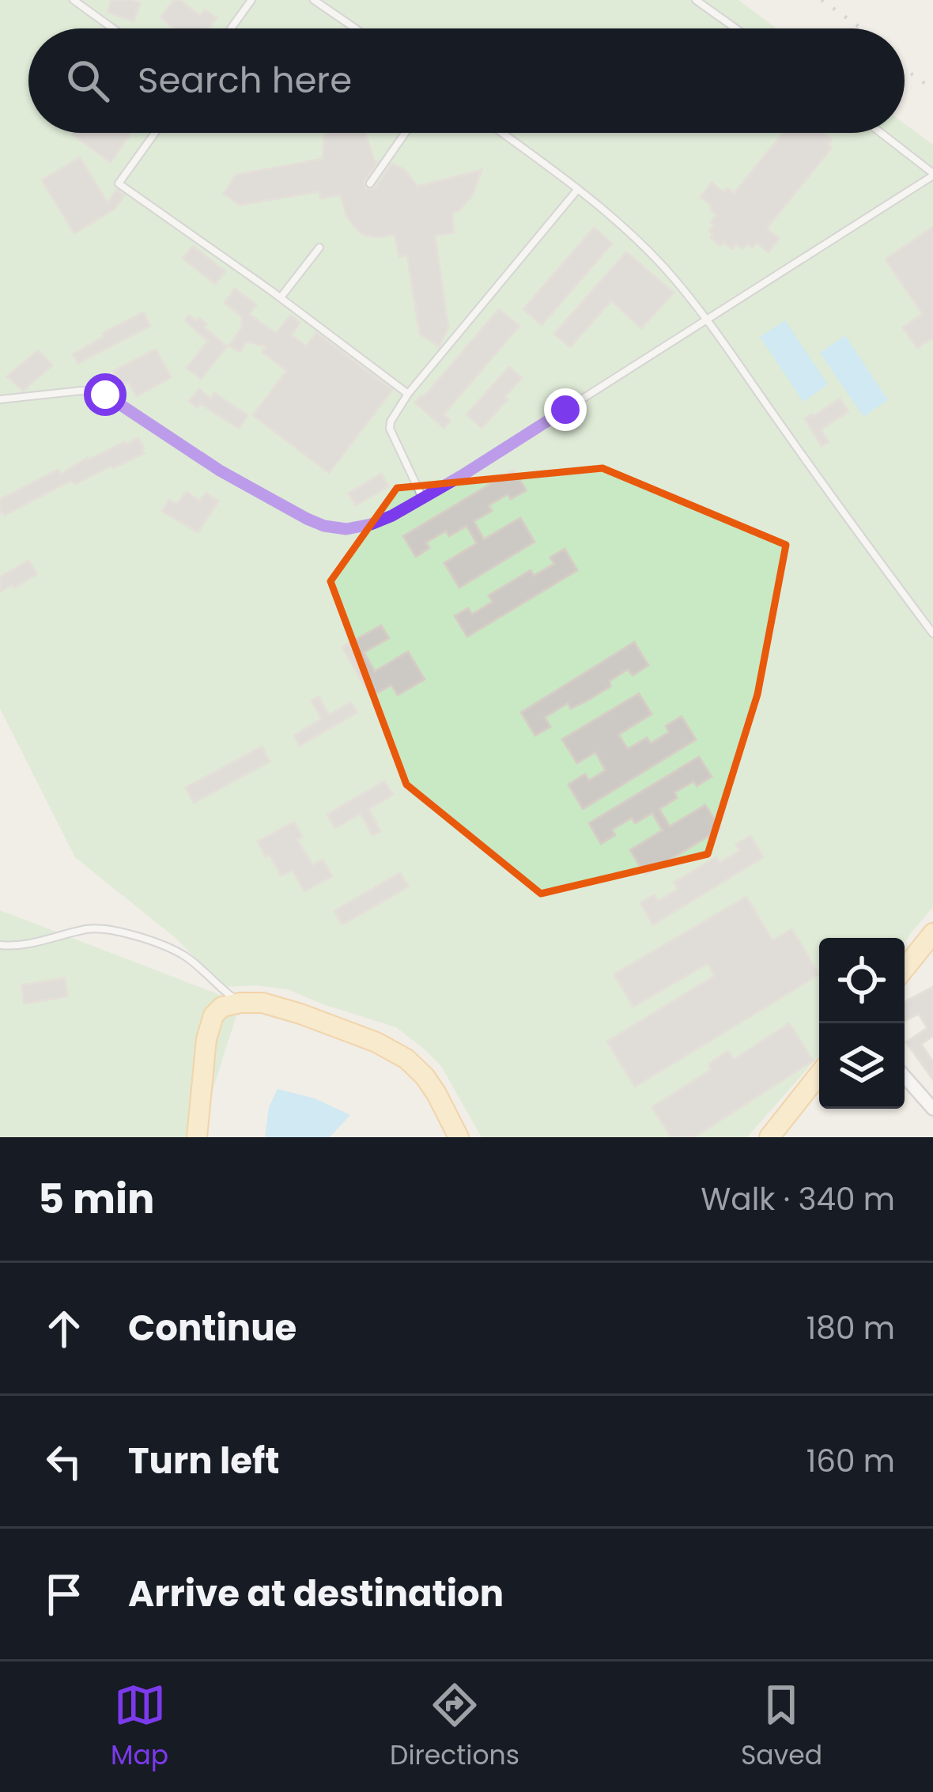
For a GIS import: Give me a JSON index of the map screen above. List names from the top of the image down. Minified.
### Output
{"page":{"search":"Search here","heading":["5 min","Walk · 340 m"],"list":[["Continue","180 m"],["Turn left","160 m"],"Arrive at destination"],"nav":["Map","Directions","Saved"]}}
